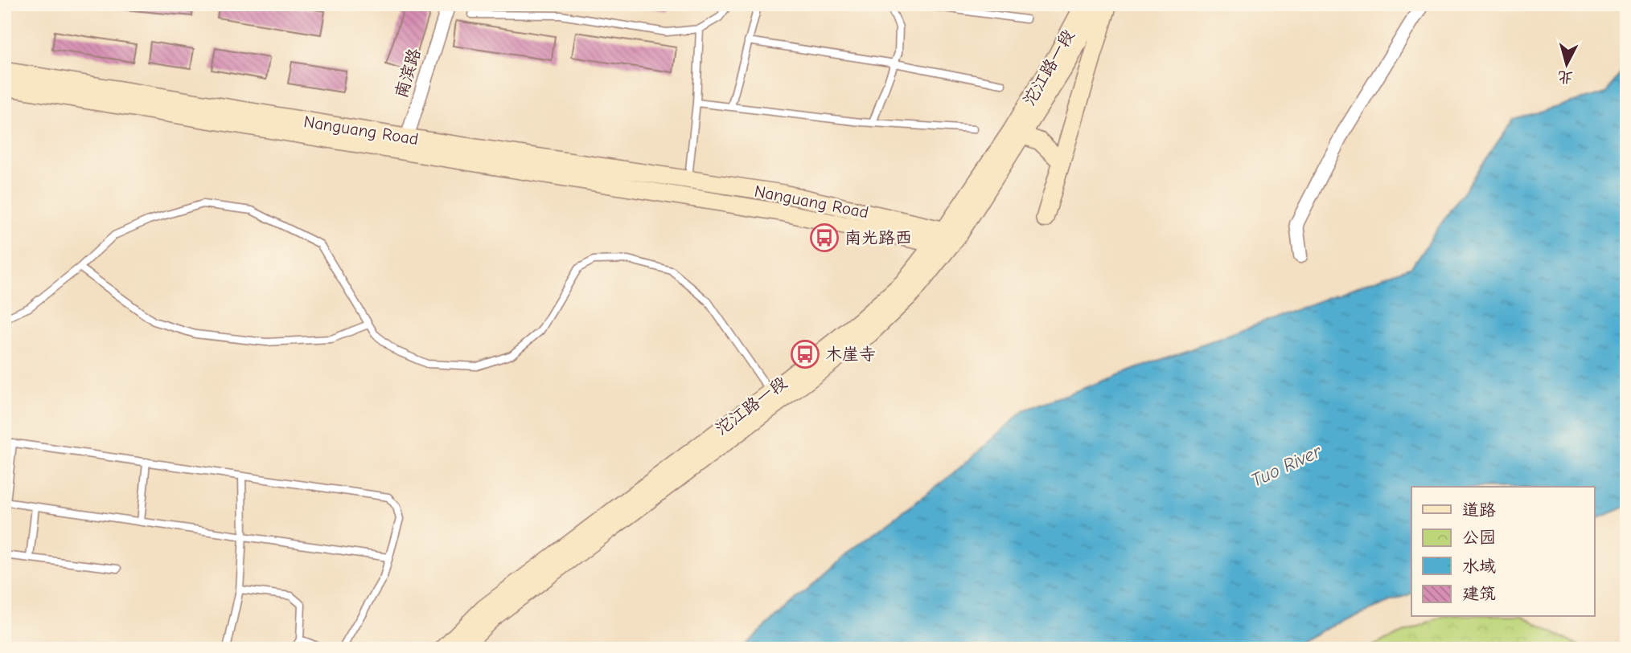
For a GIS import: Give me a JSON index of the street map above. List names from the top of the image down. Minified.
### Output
{"streets":{"street":["沱江路一段","南滨路","Nanguang Road"]},"crossings":[["沱江路一段","Nanguang Road"],["南滨路","Nanguang Road"]],"water":["Tuo River"],"places":{"bus stop":["南光路西","木崖寺"]},"legend":["道路","公园","水域","建筑"],"north":"bottom"}
